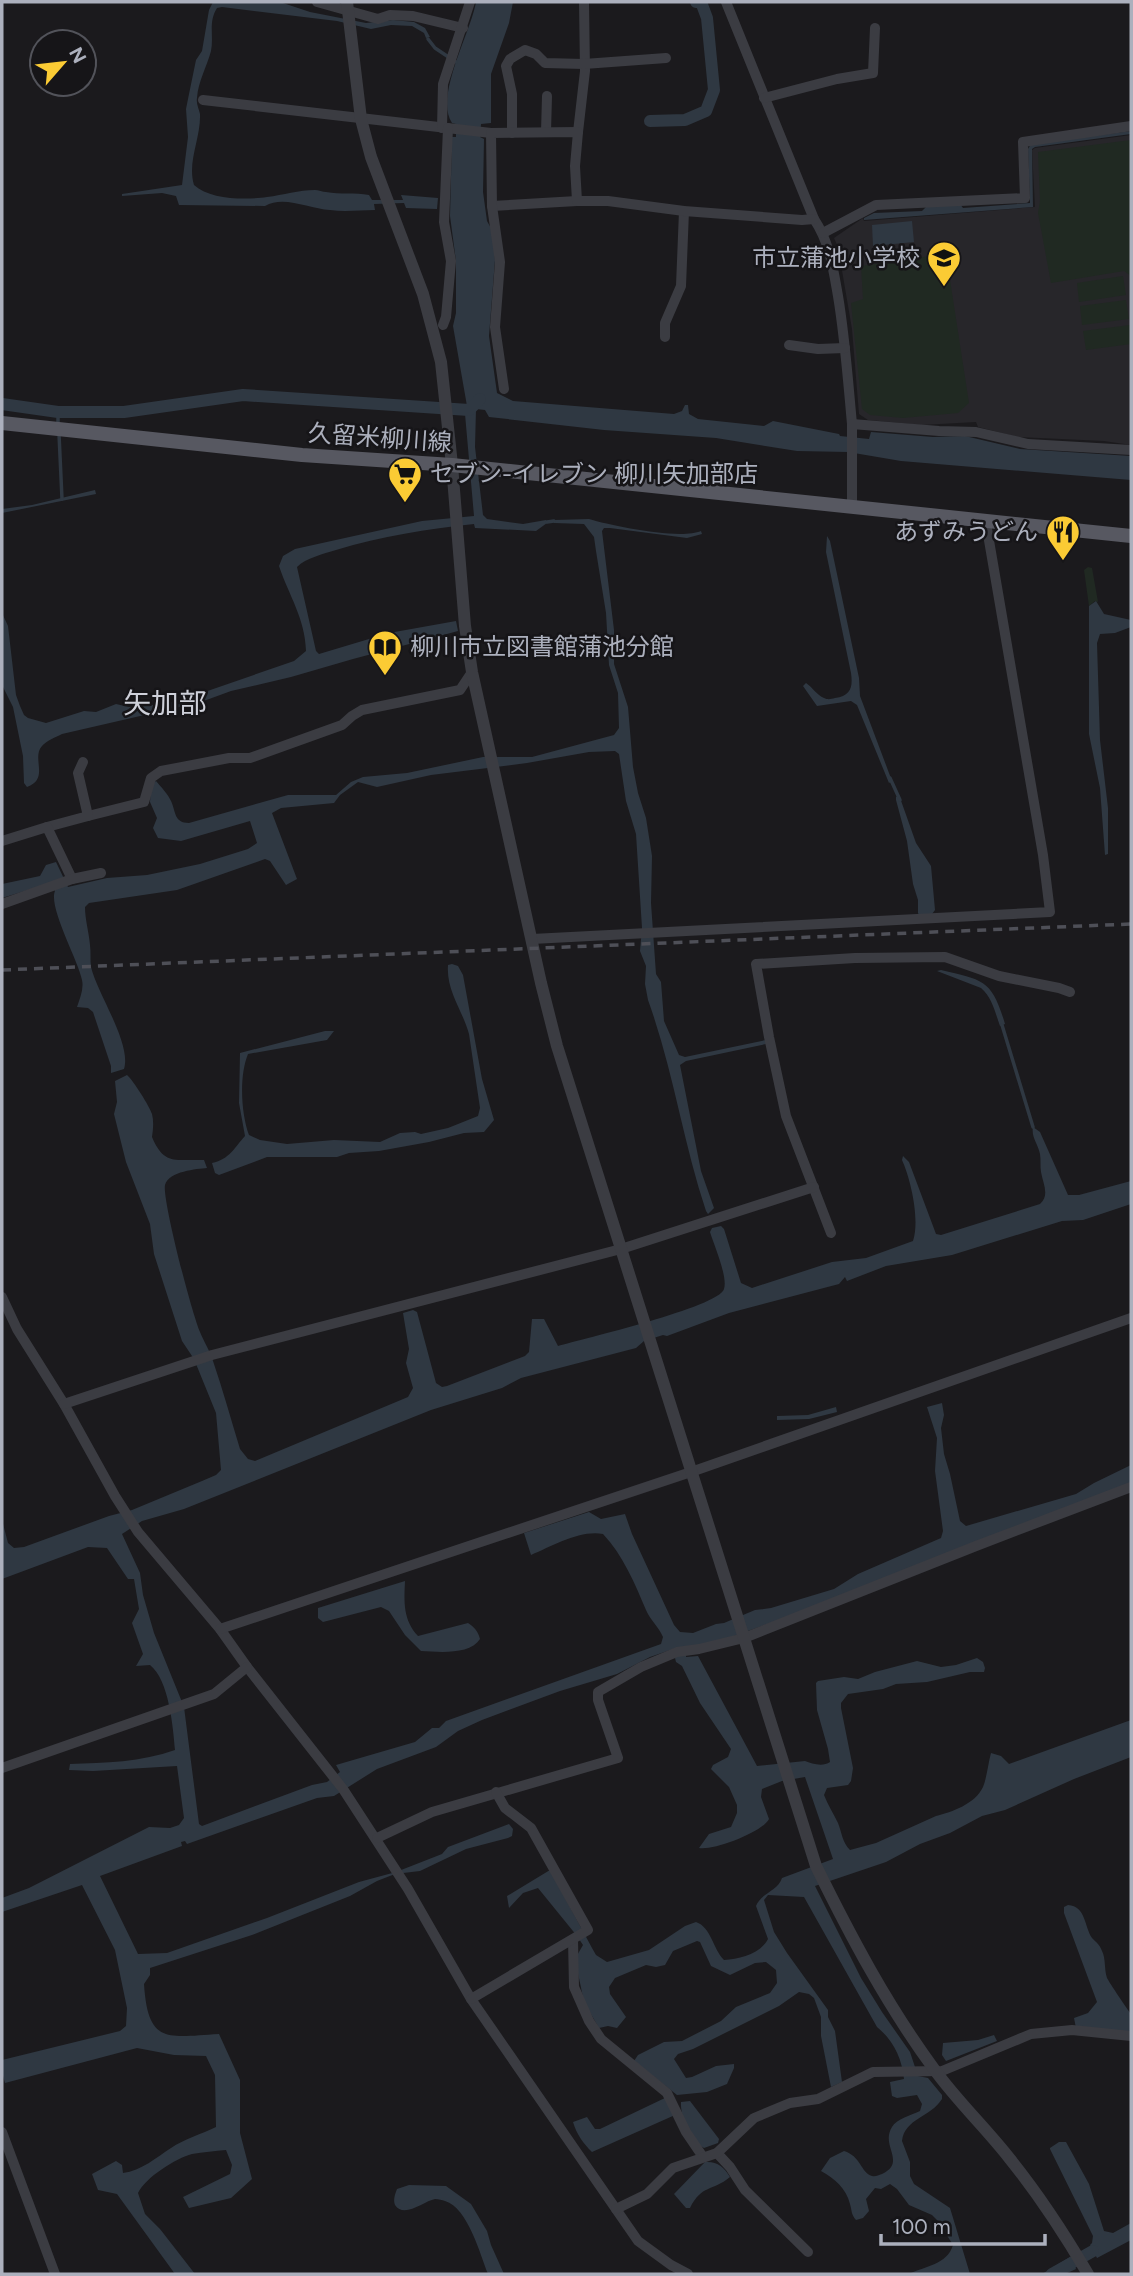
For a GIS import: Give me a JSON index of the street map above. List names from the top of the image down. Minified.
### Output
{"streets":{"main road":["久留米柳川線"]},"districts":["矢加部"],"places":{"school or university":["市立蒲池小学校"],"supermarket":["セブン-イレブン 柳川矢加部店"],"restaurant":["あずみうどん"],"library":["柳川市立図書館蒲池分館"]},"scale_bar":"100 m","north":"top right"}
